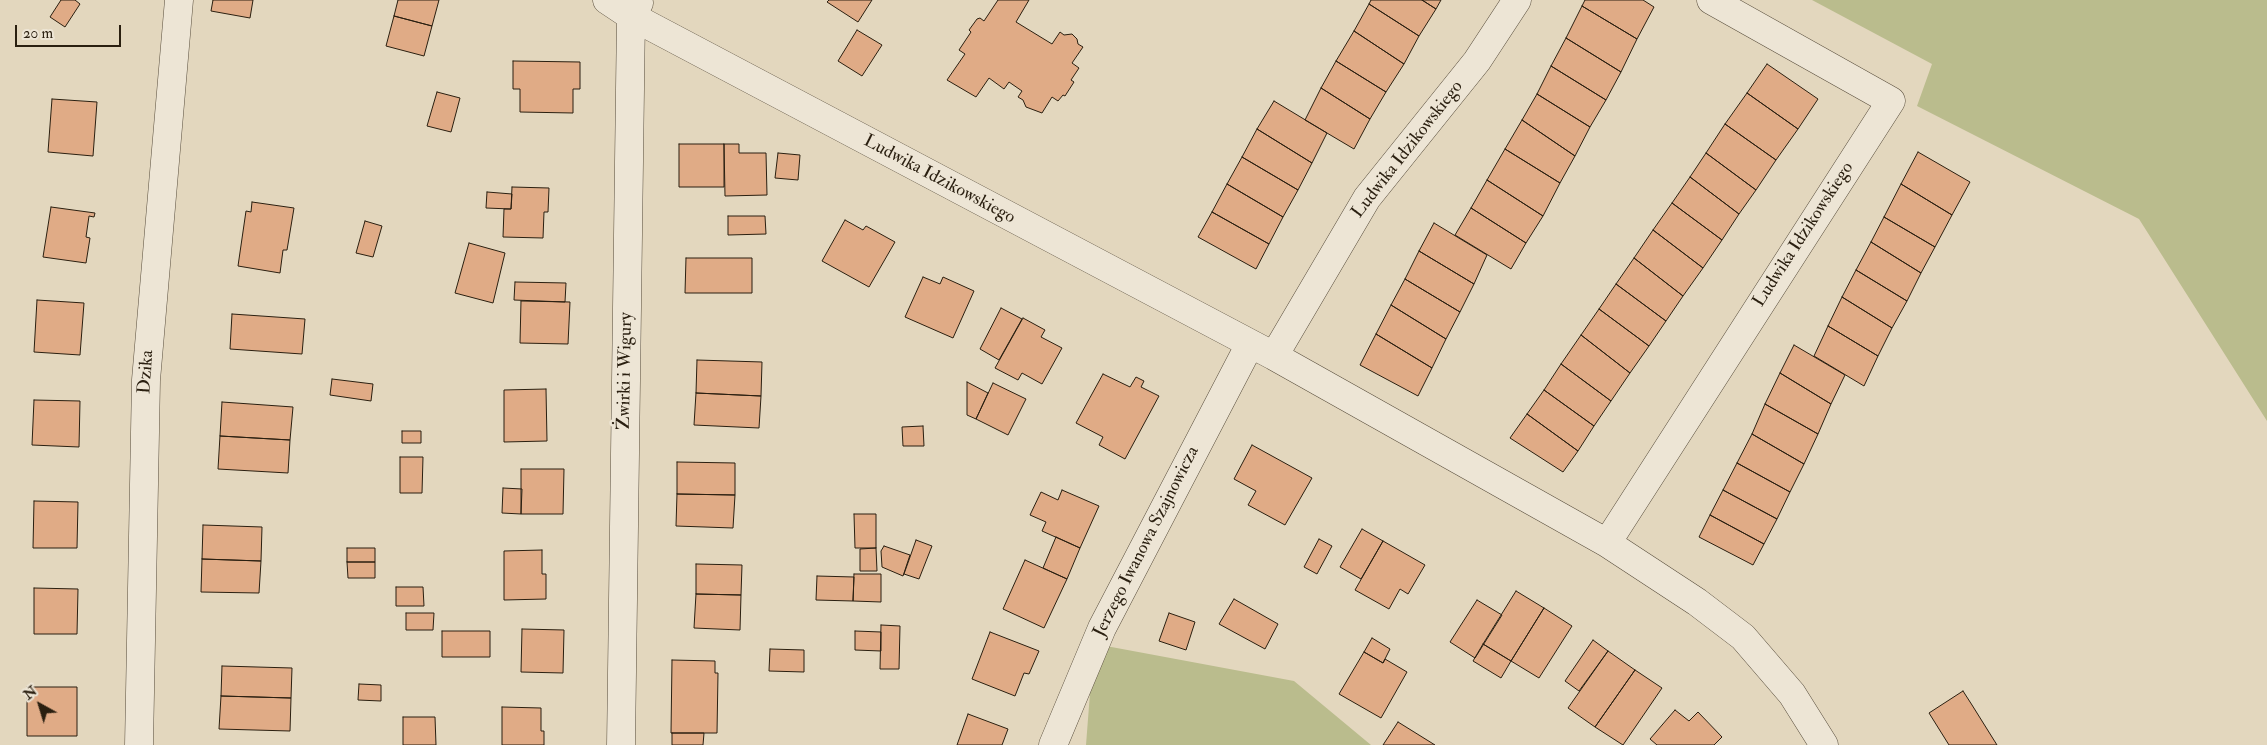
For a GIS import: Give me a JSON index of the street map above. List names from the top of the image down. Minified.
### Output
{"streets":{"street":["Ludwika Idzikowskiego","Żwirki i Wigury","Dzika","Jerzego Iwanowa Szajnowicza"]},"crossings":[["Ludwika Idzikowskiego","Żwirki i Wigury"],["Ludwika Idzikowskiego","Jerzego Iwanowa Szajnowicza"]],"scale_bar":"20 m","north":"top left"}
